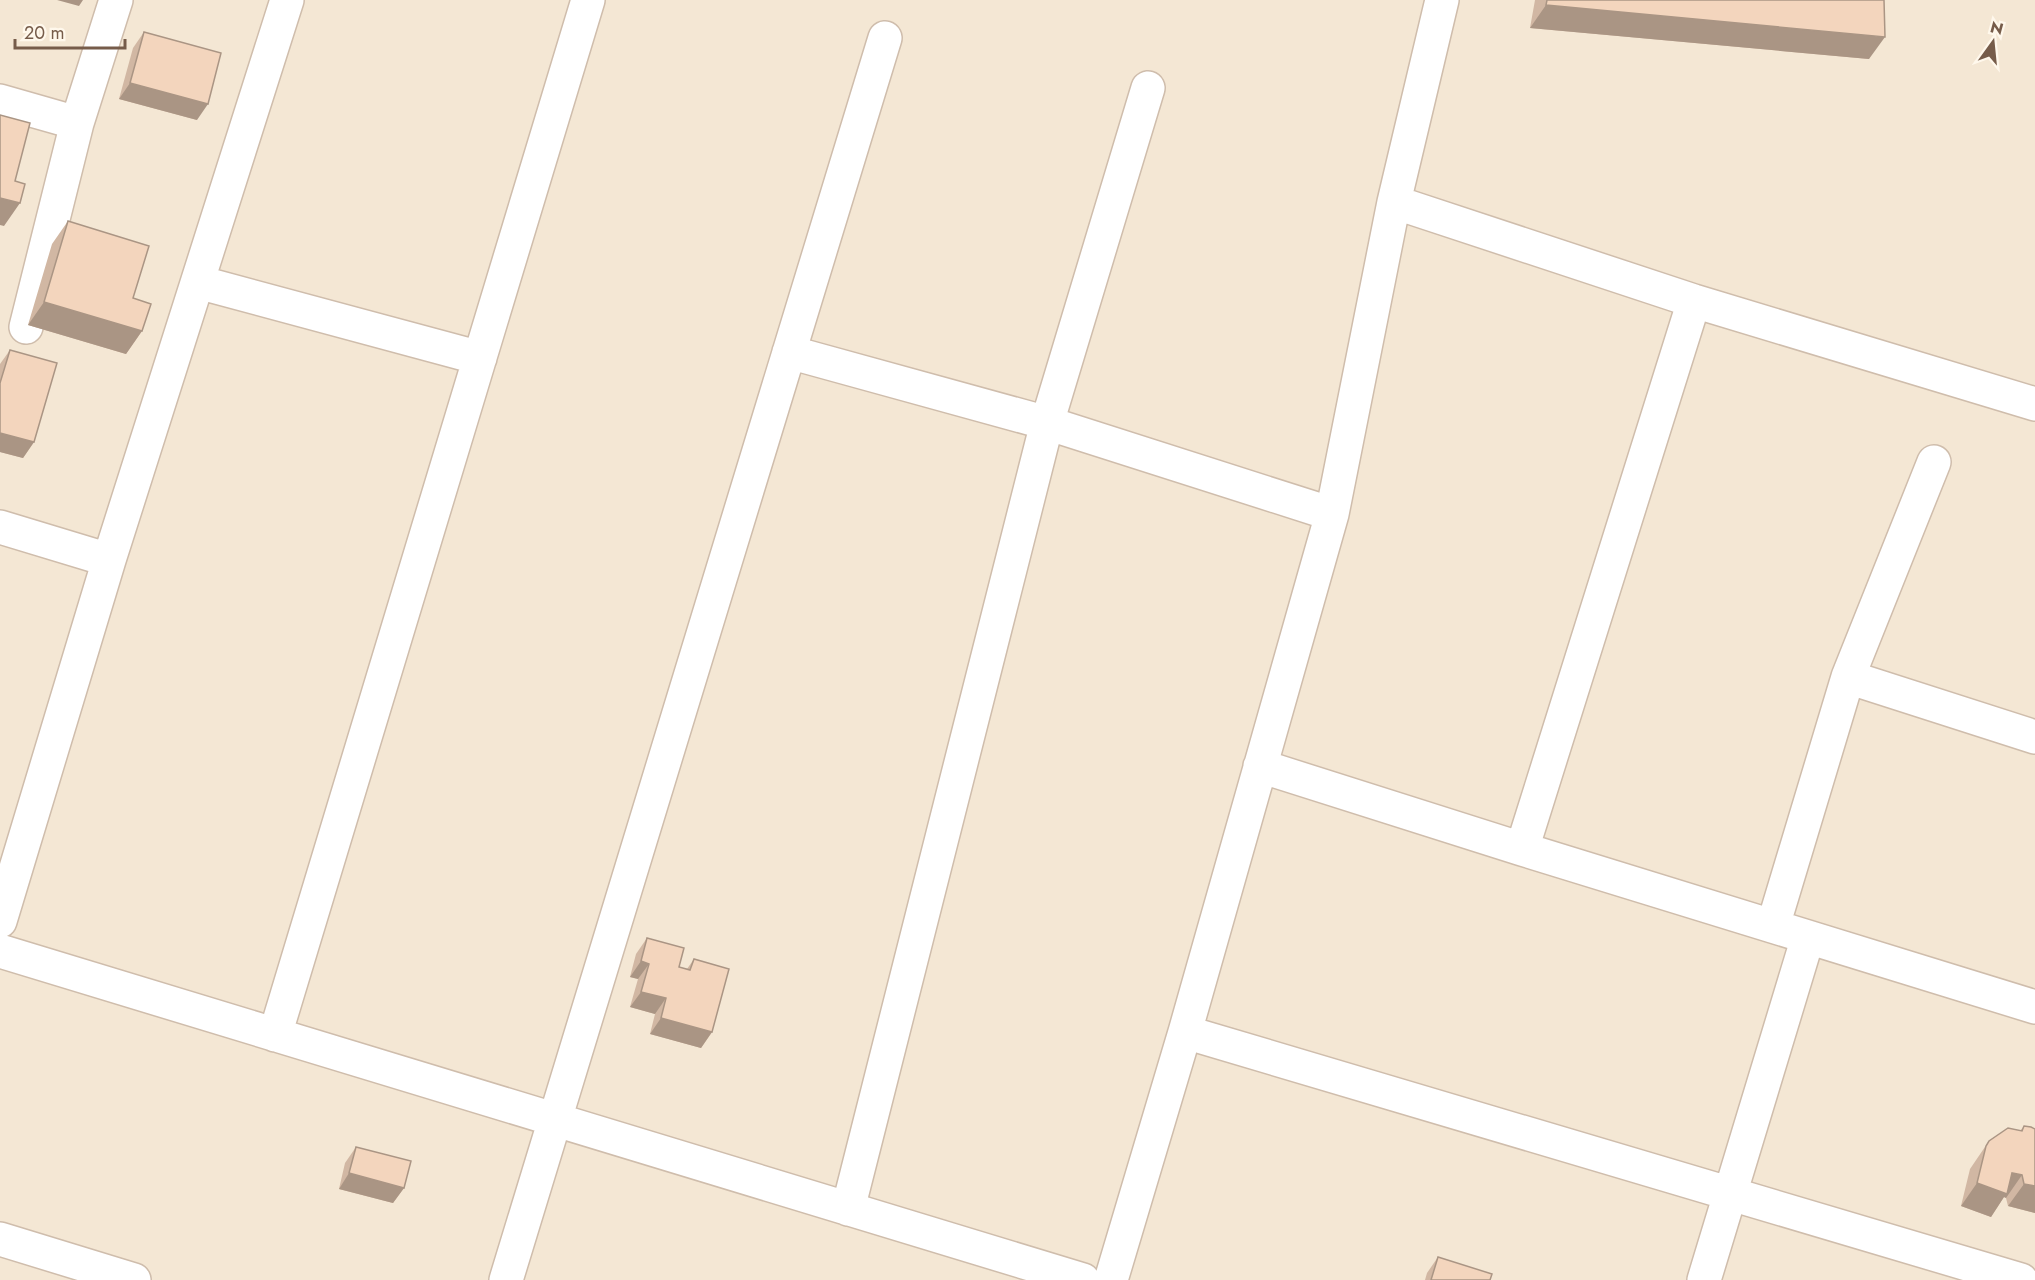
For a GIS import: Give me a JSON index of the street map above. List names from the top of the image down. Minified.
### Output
{"scale_bar":"20 m","north":"top"}
